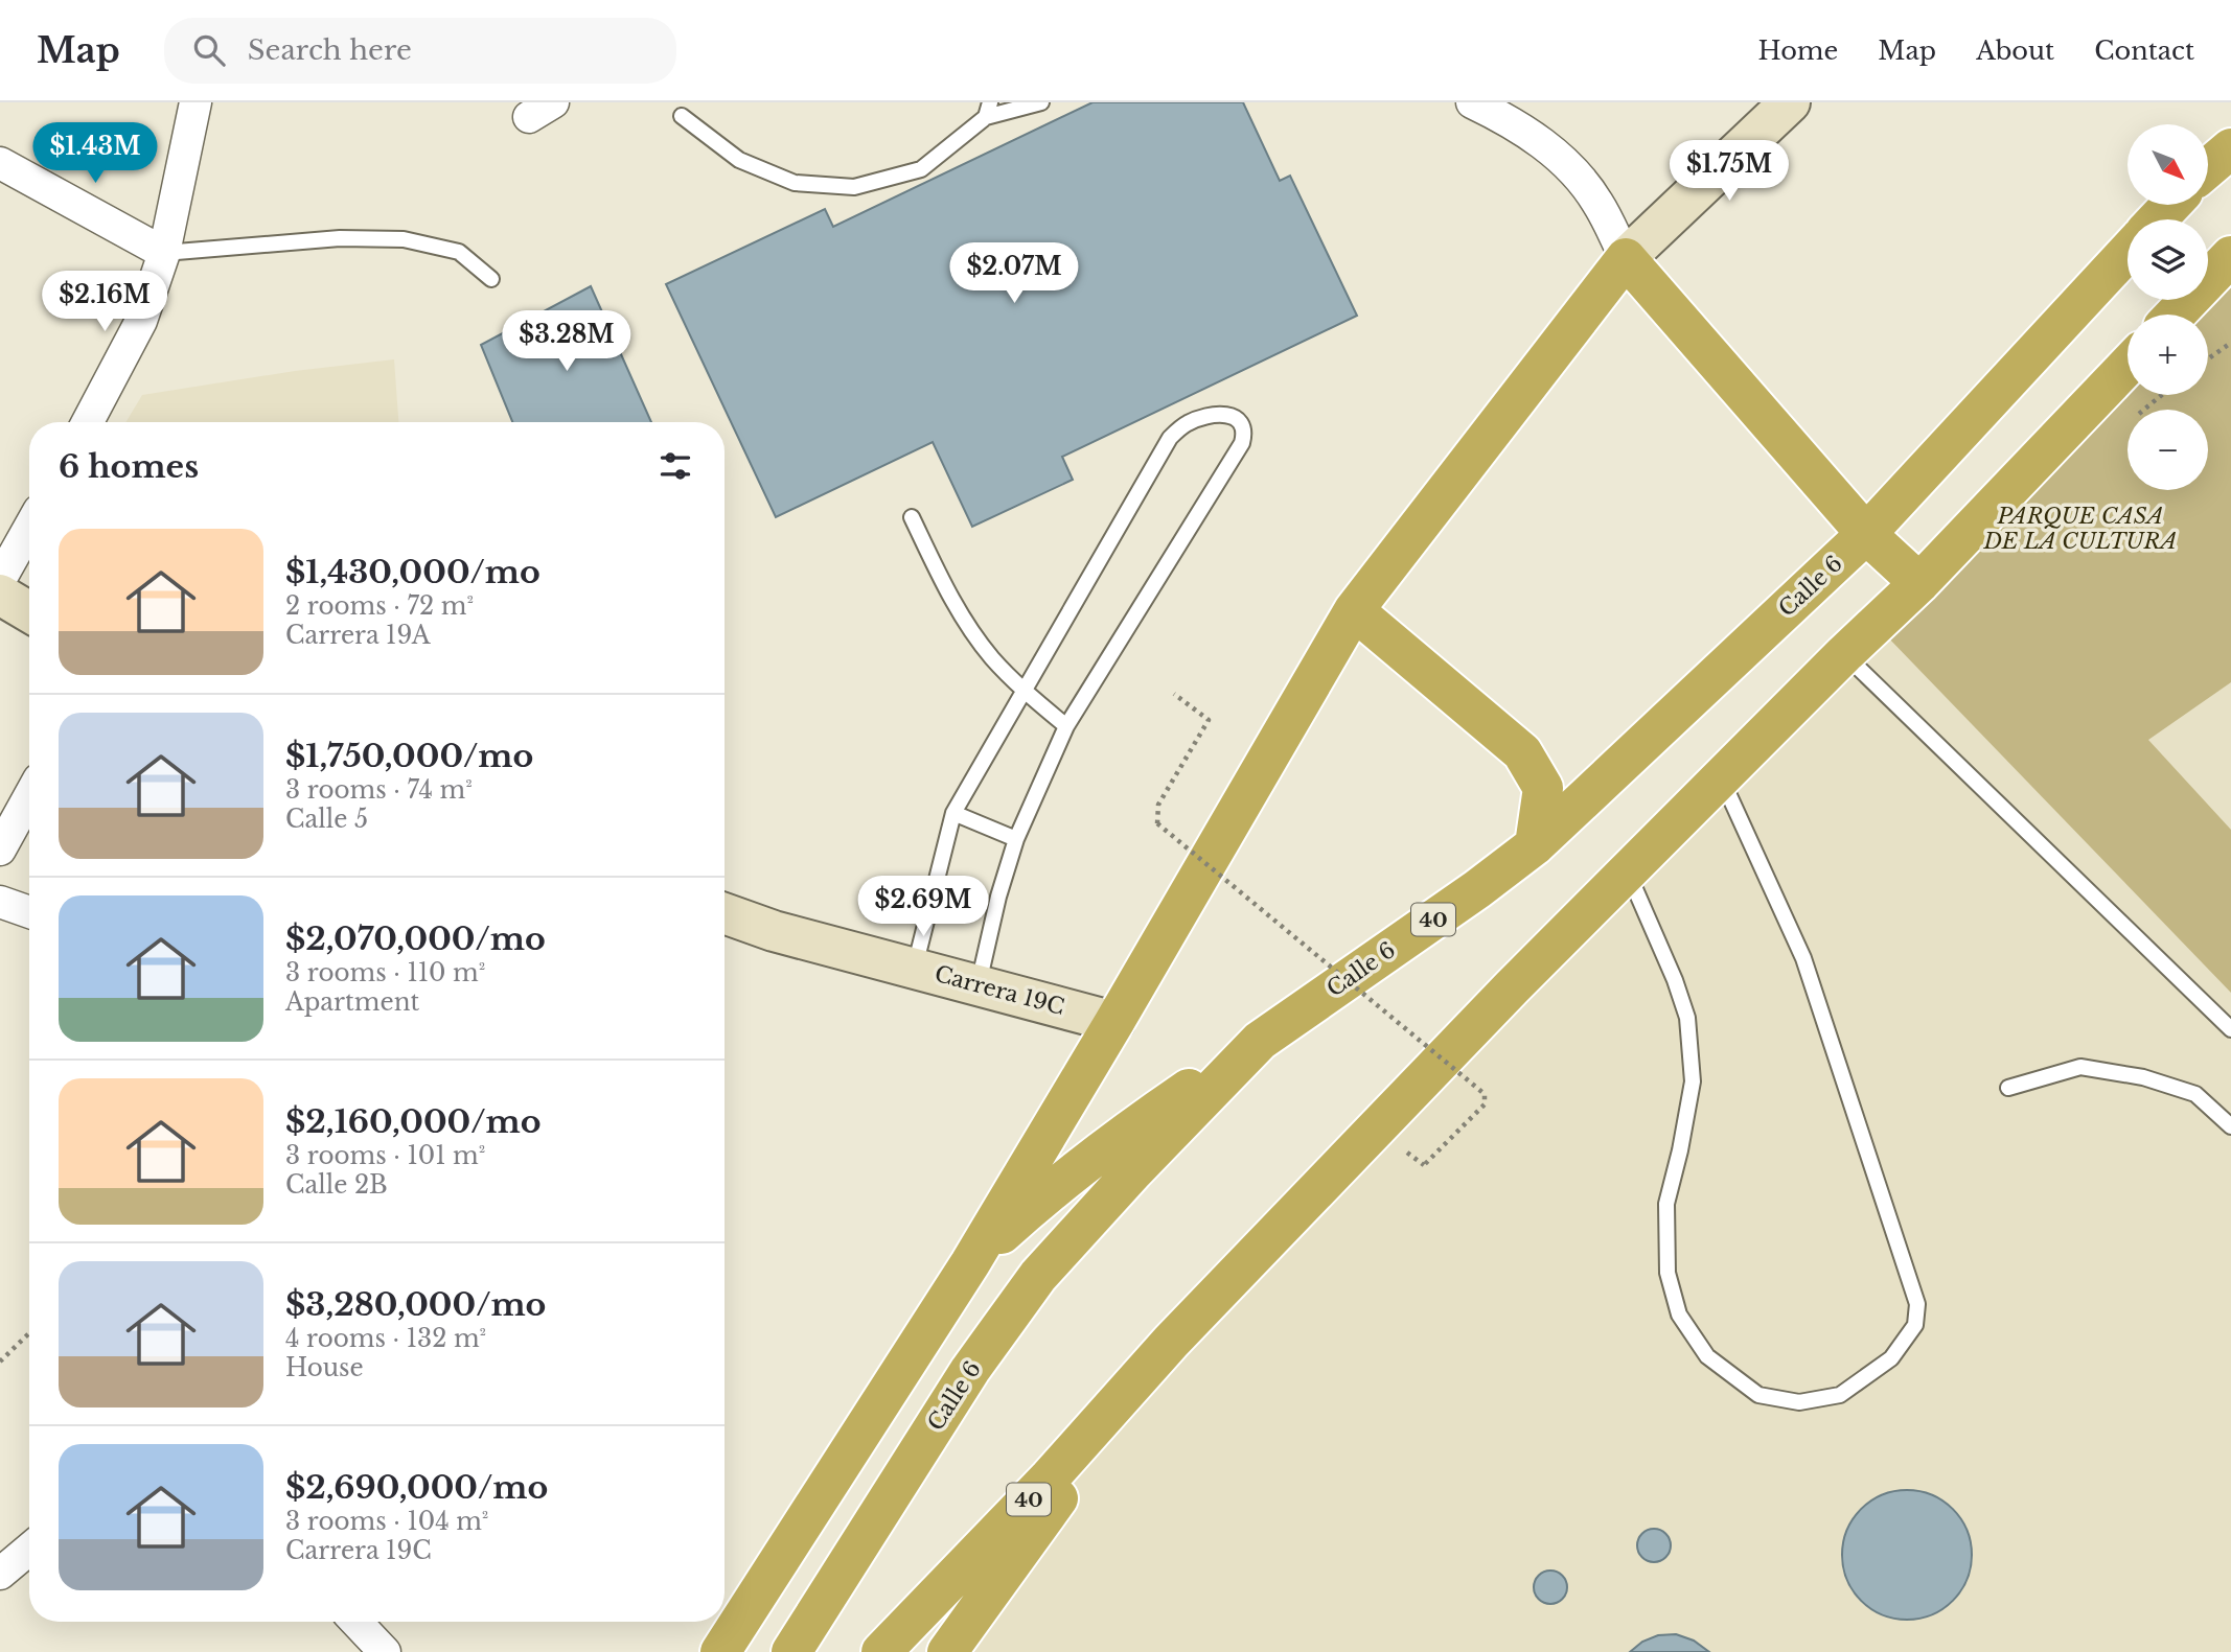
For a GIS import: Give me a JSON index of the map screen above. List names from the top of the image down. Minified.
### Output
{"streets":{"highway":["Calle 6","40"],"main road":["Carrera 19C"]},"parks":["PARQUE CASA DE LA CULTURA"],"north":"bottom right","page":{"header":"Map","search":"Search here","nav":["Home","Map","About","Contact"],"price":["$1.43M","$1.75M","$2.07M","$2.16M","$3.28M","$2.69M"],"map_buttons":["+","−"],"heading":"6 homes","list":[{"name":"$1,430,000/mo","note":"2 rooms · 72 m² · Carrera 19A"},{"name":"$1,750,000/mo","note":"3 rooms · 74 m² · Calle 5"},{"name":"$2,070,000/mo","note":"3 rooms · 110 m² · Apartment"},{"name":"$2,160,000/mo","note":"3 rooms · 101 m² · Calle 2B"},{"name":"$3,280,000/mo","note":"4 rooms · 132 m² · House"},{"name":"$2,690,000/mo","note":"3 rooms · 104 m² · Carrera 19C"}]}}
